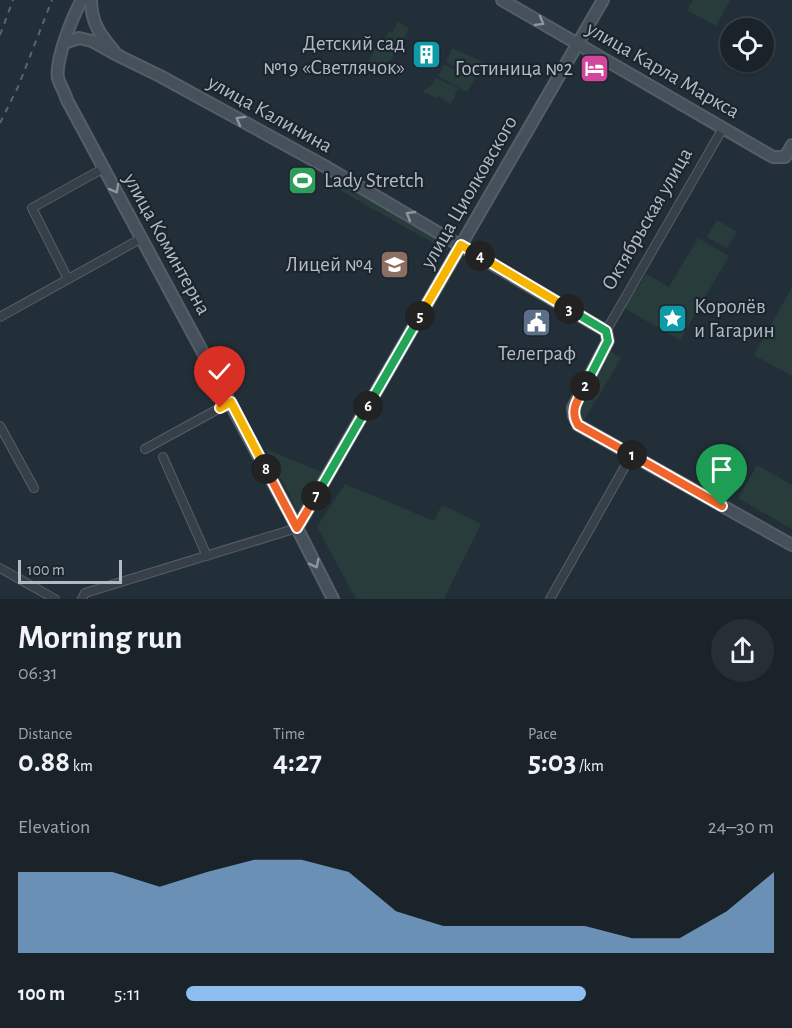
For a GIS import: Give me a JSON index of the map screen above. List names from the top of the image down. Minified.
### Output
{"streets":{"street":["улица Карла Маркса","улица Калинина","улица Циолковского","Октябрьская улица","улица Коминтерна"]},"crossings":[["улица Карла Маркса","улица Циолковского"],["улица Карла Маркса","Октябрьская улица"],["улица Калинина","улица Циолковского"],["улица Калинина","Октябрьская улица"],["улица Калинина","улица Коминтерна"],["улица Циолковского","улица Коминтерна"]],"one_way":["улица Калинина"],"places":{"building":["Детский сад №19 «Светлячок»"],"hotel":["Гостиница №2"],"sports":["Lady Stretch"],"school or university":["Лицей №4"],"place":["Королёв и Гагарин"],"public building":["Телеграф"]},"scale_bar":"100 m","page":{"pins":["4","3","5","2","6","1","8","7"],"scale":"100 m","heading":["Morning run","06:31"],"stats":[["Distance","0.88 km"],["Time","4:27"],["Pace","5:03 /km"]],"chart":["Elevation","24–30 m"],"list":[{"name":"100 m","note":"5:11"}]}}
